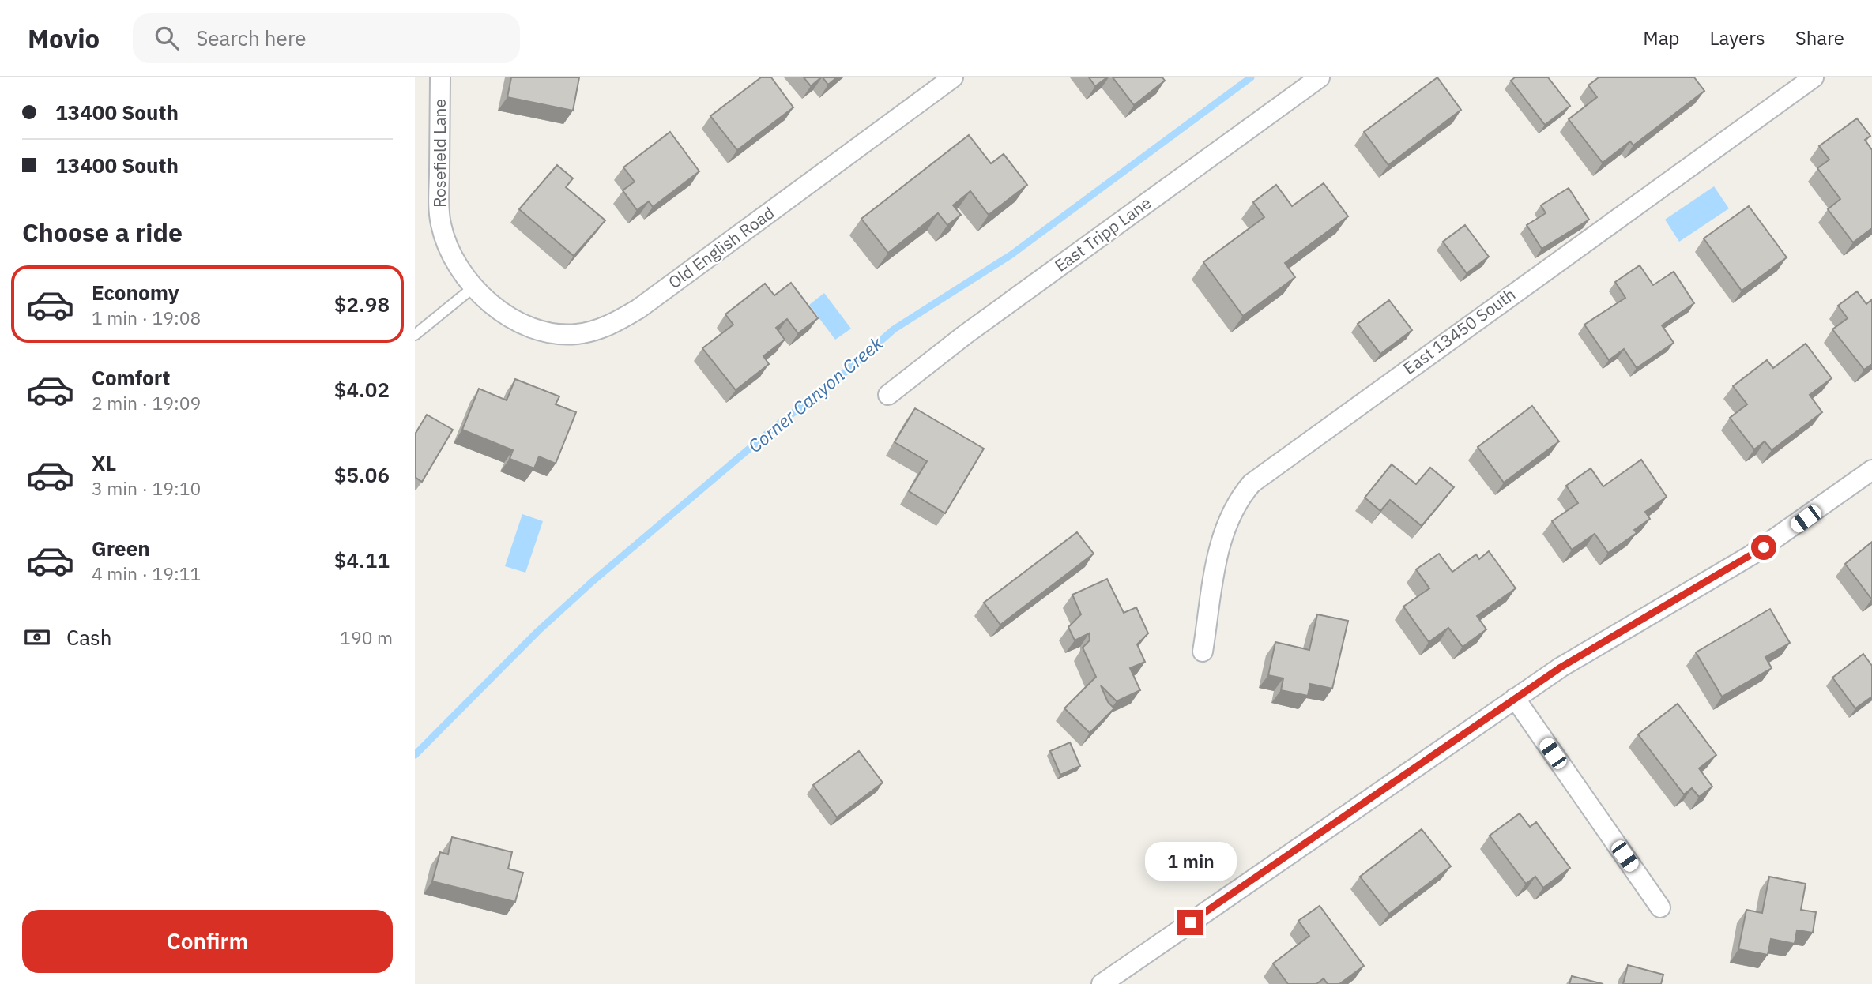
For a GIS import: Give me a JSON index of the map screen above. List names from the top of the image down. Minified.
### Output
{"streets":{"street":["Rosefield Lane","East Tripp Lane","Old English Road","East 13450 South"]},"crossings":[["Rosefield Lane","Old English Road"]],"water":["Corner Canyon Creek"],"page":{"header":"Movio","search":"Search here","nav":["Map","Layers","Share"],"banner":["13400 South","13400 South"],"heading":"Choose a ride","list":[{"name":"Economy","note":"1 min · 19:08","value":"$2.98"},{"name":"Comfort","note":"2 min · 19:09","value":"$4.02"},{"name":"XL","note":"3 min · 19:10","value":"$5.06"},{"name":"Green","note":"4 min · 19:11","value":"$4.11"}],"pay":["Cash","190 m"],"bubble":"1 min","buttons":"Confirm"}}
